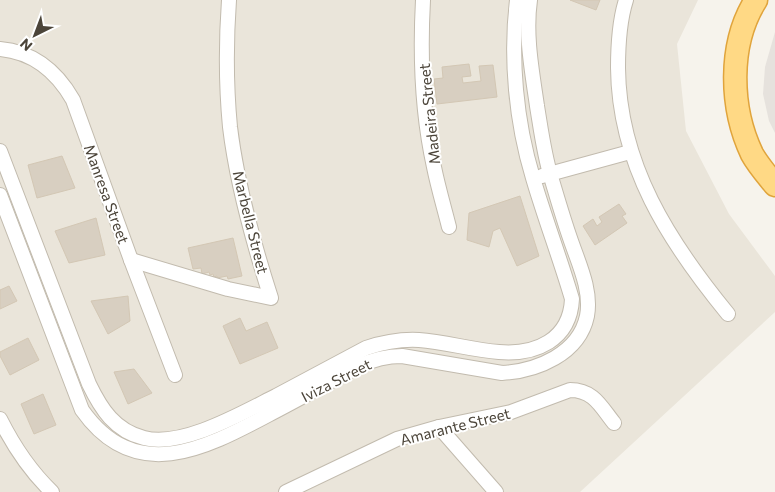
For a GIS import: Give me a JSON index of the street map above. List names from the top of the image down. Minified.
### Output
{"streets":{"street":["Madeira Street","Manresa Street","Marbella Street","Iviza Street","Amarante Street"]},"crossings":[["Manresa Street","Marbella Street"]],"north":"bottom left"}
